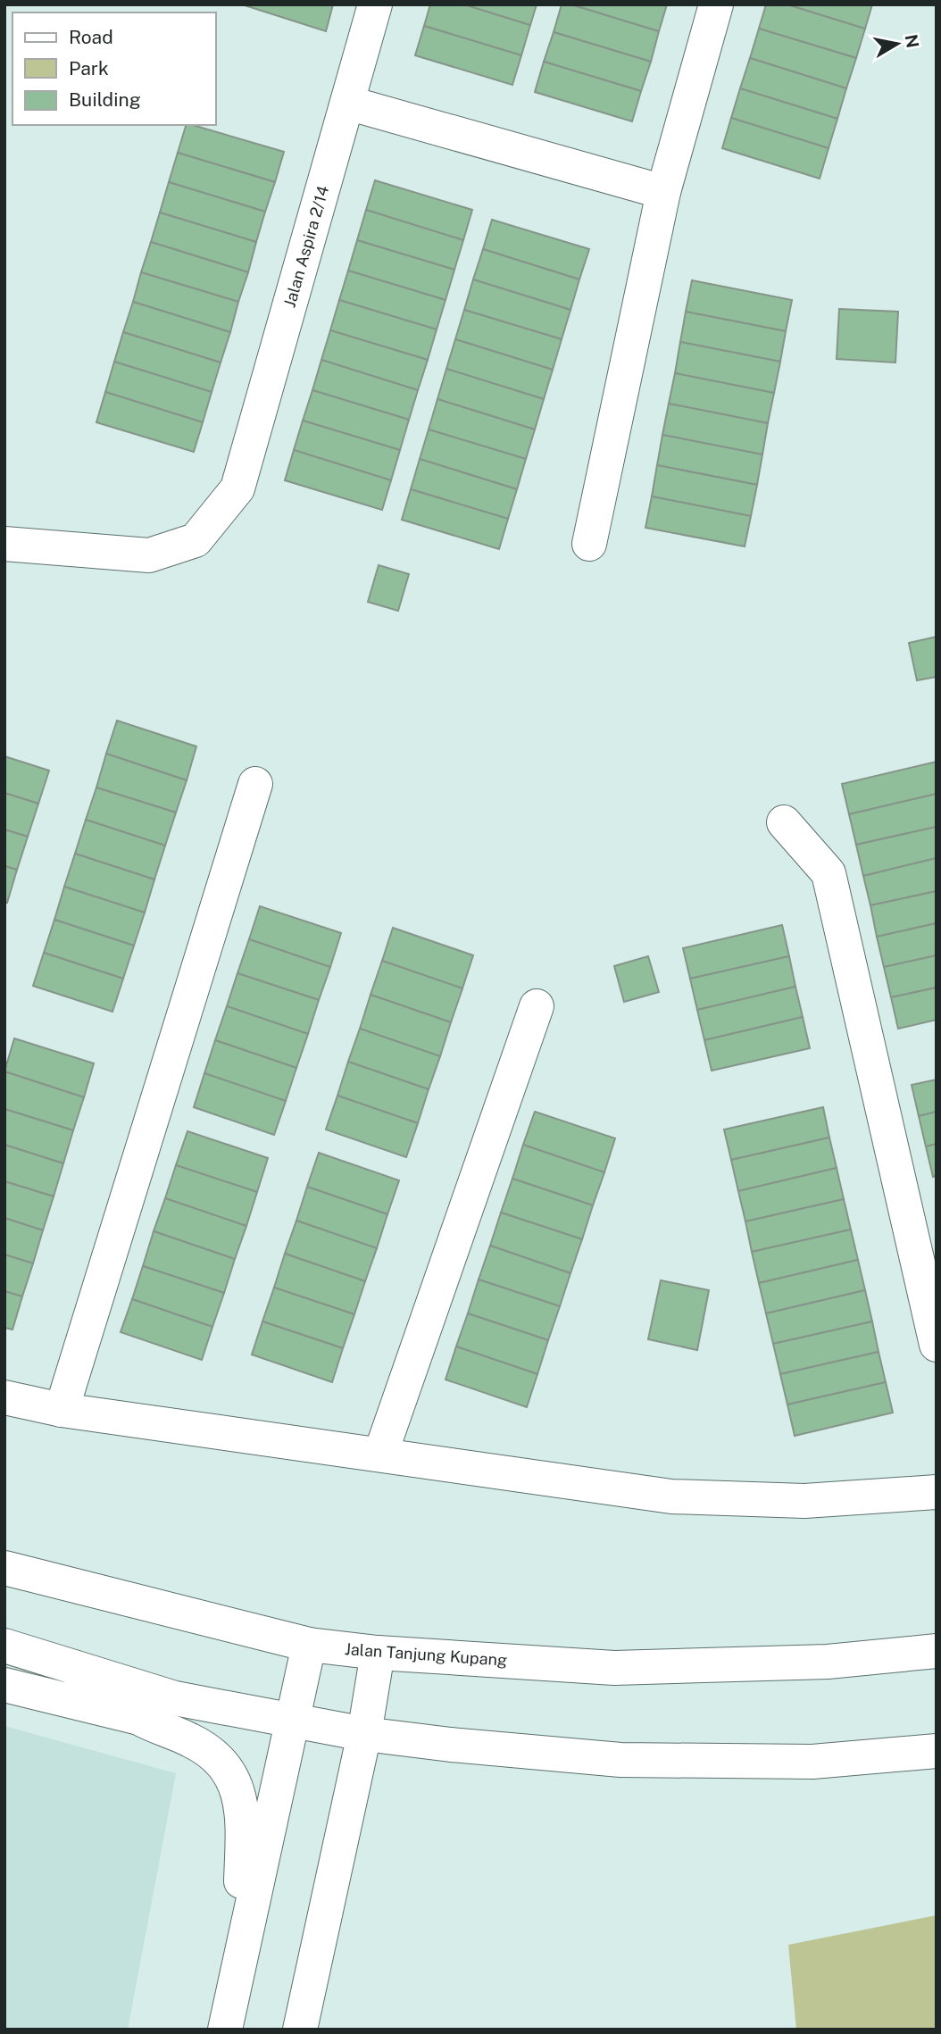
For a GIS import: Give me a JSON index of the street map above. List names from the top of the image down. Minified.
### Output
{"streets":{"street":["Jalan Aspira 2/14","Jalan Tanjung Kupang"]},"legend":["Road","Park","Building"],"north":"right"}
